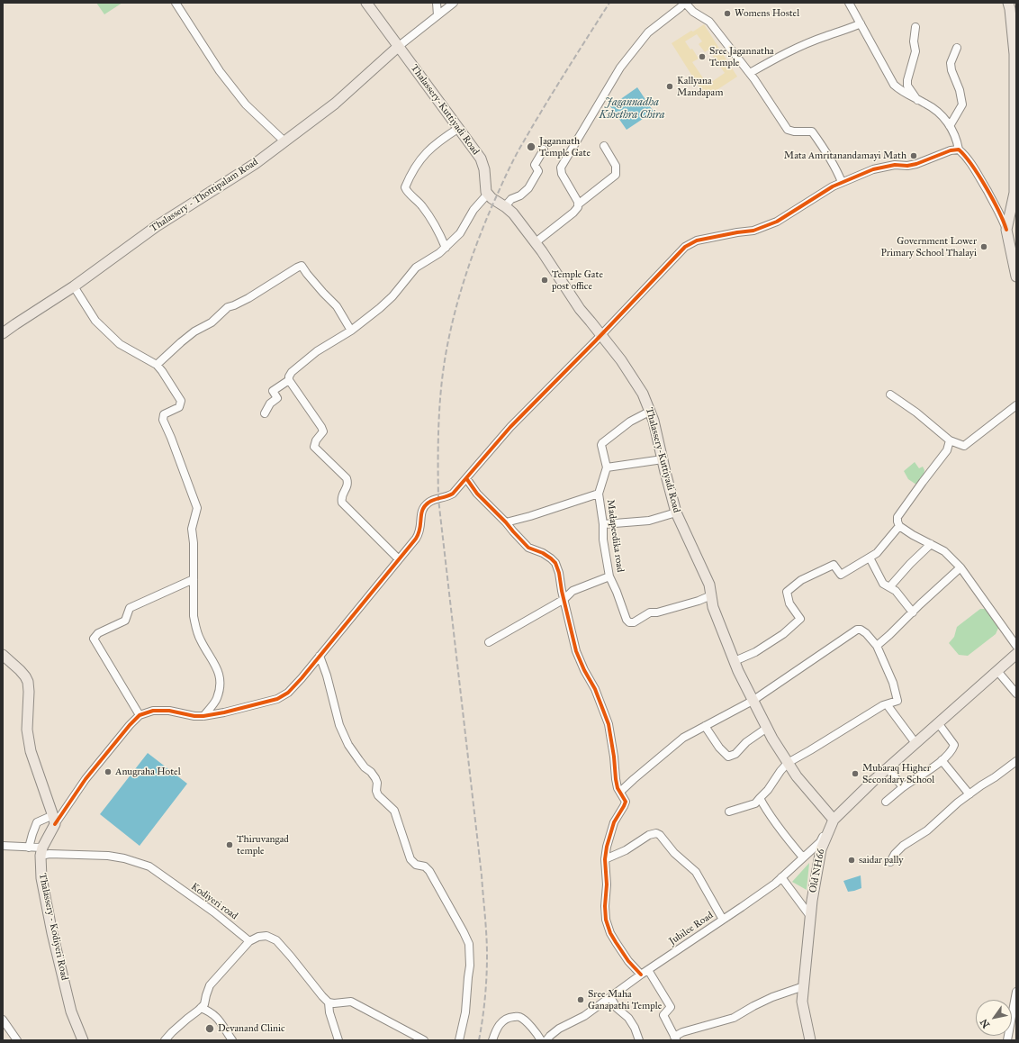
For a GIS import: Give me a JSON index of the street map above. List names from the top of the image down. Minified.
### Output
{"streets":{"main road":["Thalassery-Kuttiyadi Road","Thalassery - Thottipalam Road","Old NH66","Thalassery - Kodiyeri Road"],"street":["Madapeedika road","Kodiyeri road","Jubilee Road"]},"crossings":[["Thalassery-Kuttiyadi Road","Thalassery - Thottipalam Road"],["Thalassery-Kuttiyadi Road","Madapeedika road"],["Thalassery-Kuttiyadi Road","Old NH66"],["Thalassery-Kuttiyadi Road","Jubilee Road"],["Old NH66","Jubilee Road"],["Kodiyeri road","Thalassery - Kodiyeri Road"]],"water":["Jagannadha Kshethra Chira"],"places":["Womens Hostel","Sree Jagannatha Temple","Kallyana Mandapam","Jagannath Temple Gate","Mata Amritanandamayi Math","Government Lower Primary School Thalayi","Temple Gate post office","Anugraha Hotel","Mubaraq Higher Secondary School","Thiruvangad temple","saidar pally","Sree Maha Ganapathi Temple","Devanand Clinic"],"north":"bottom left"}
